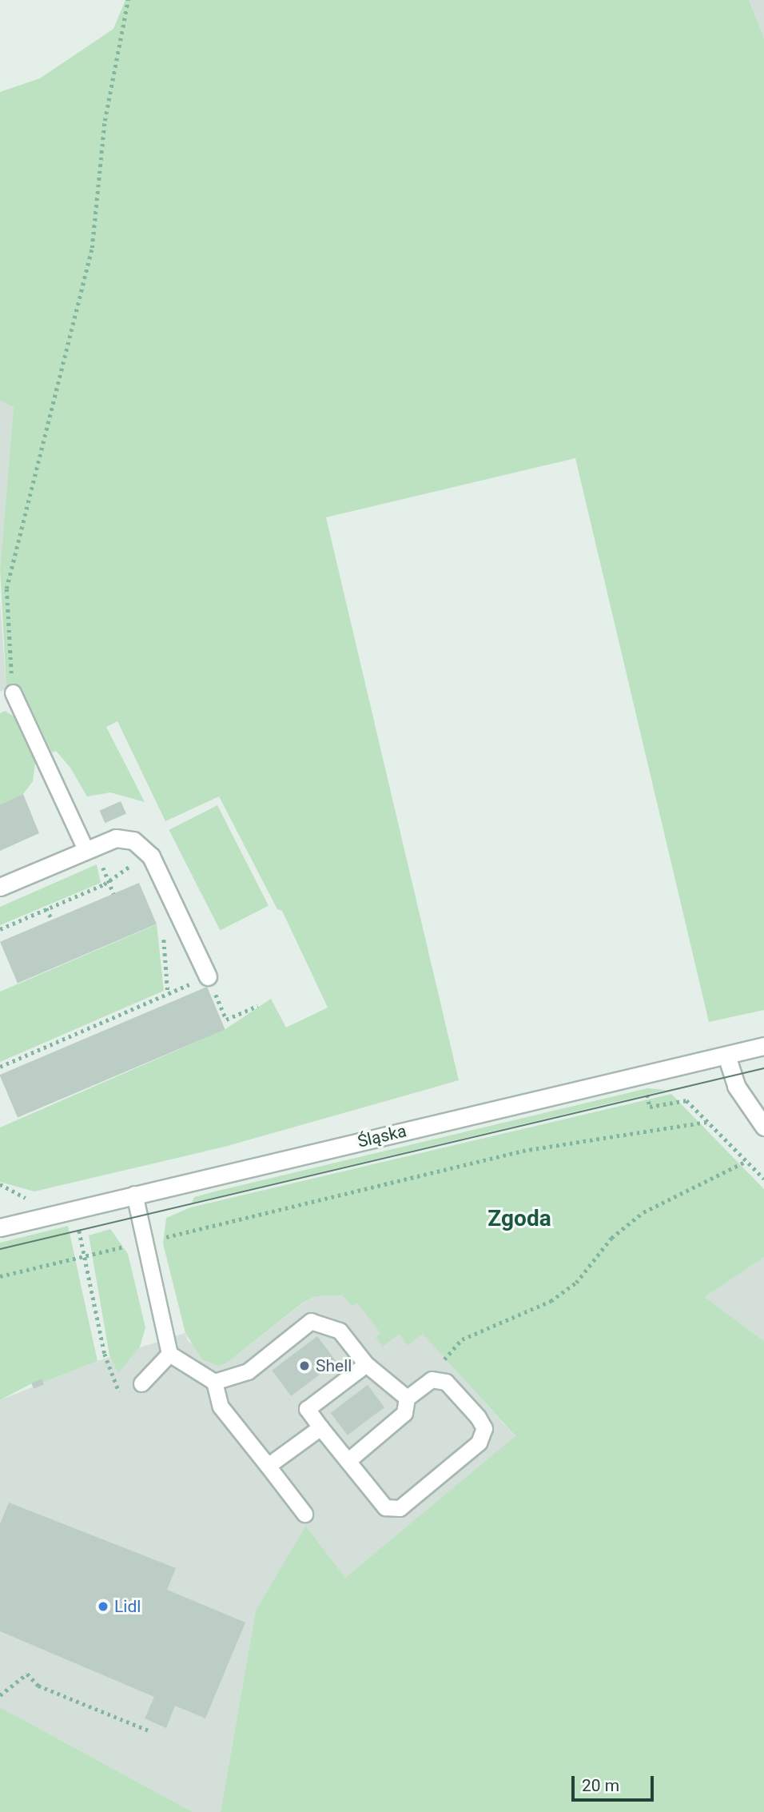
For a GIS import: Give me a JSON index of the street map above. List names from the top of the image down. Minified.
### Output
{"streets":{"street":["Śląska"]},"districts":["Zgoda"],"places":["Shell","Lidl"],"scale_bar":"20 m"}
